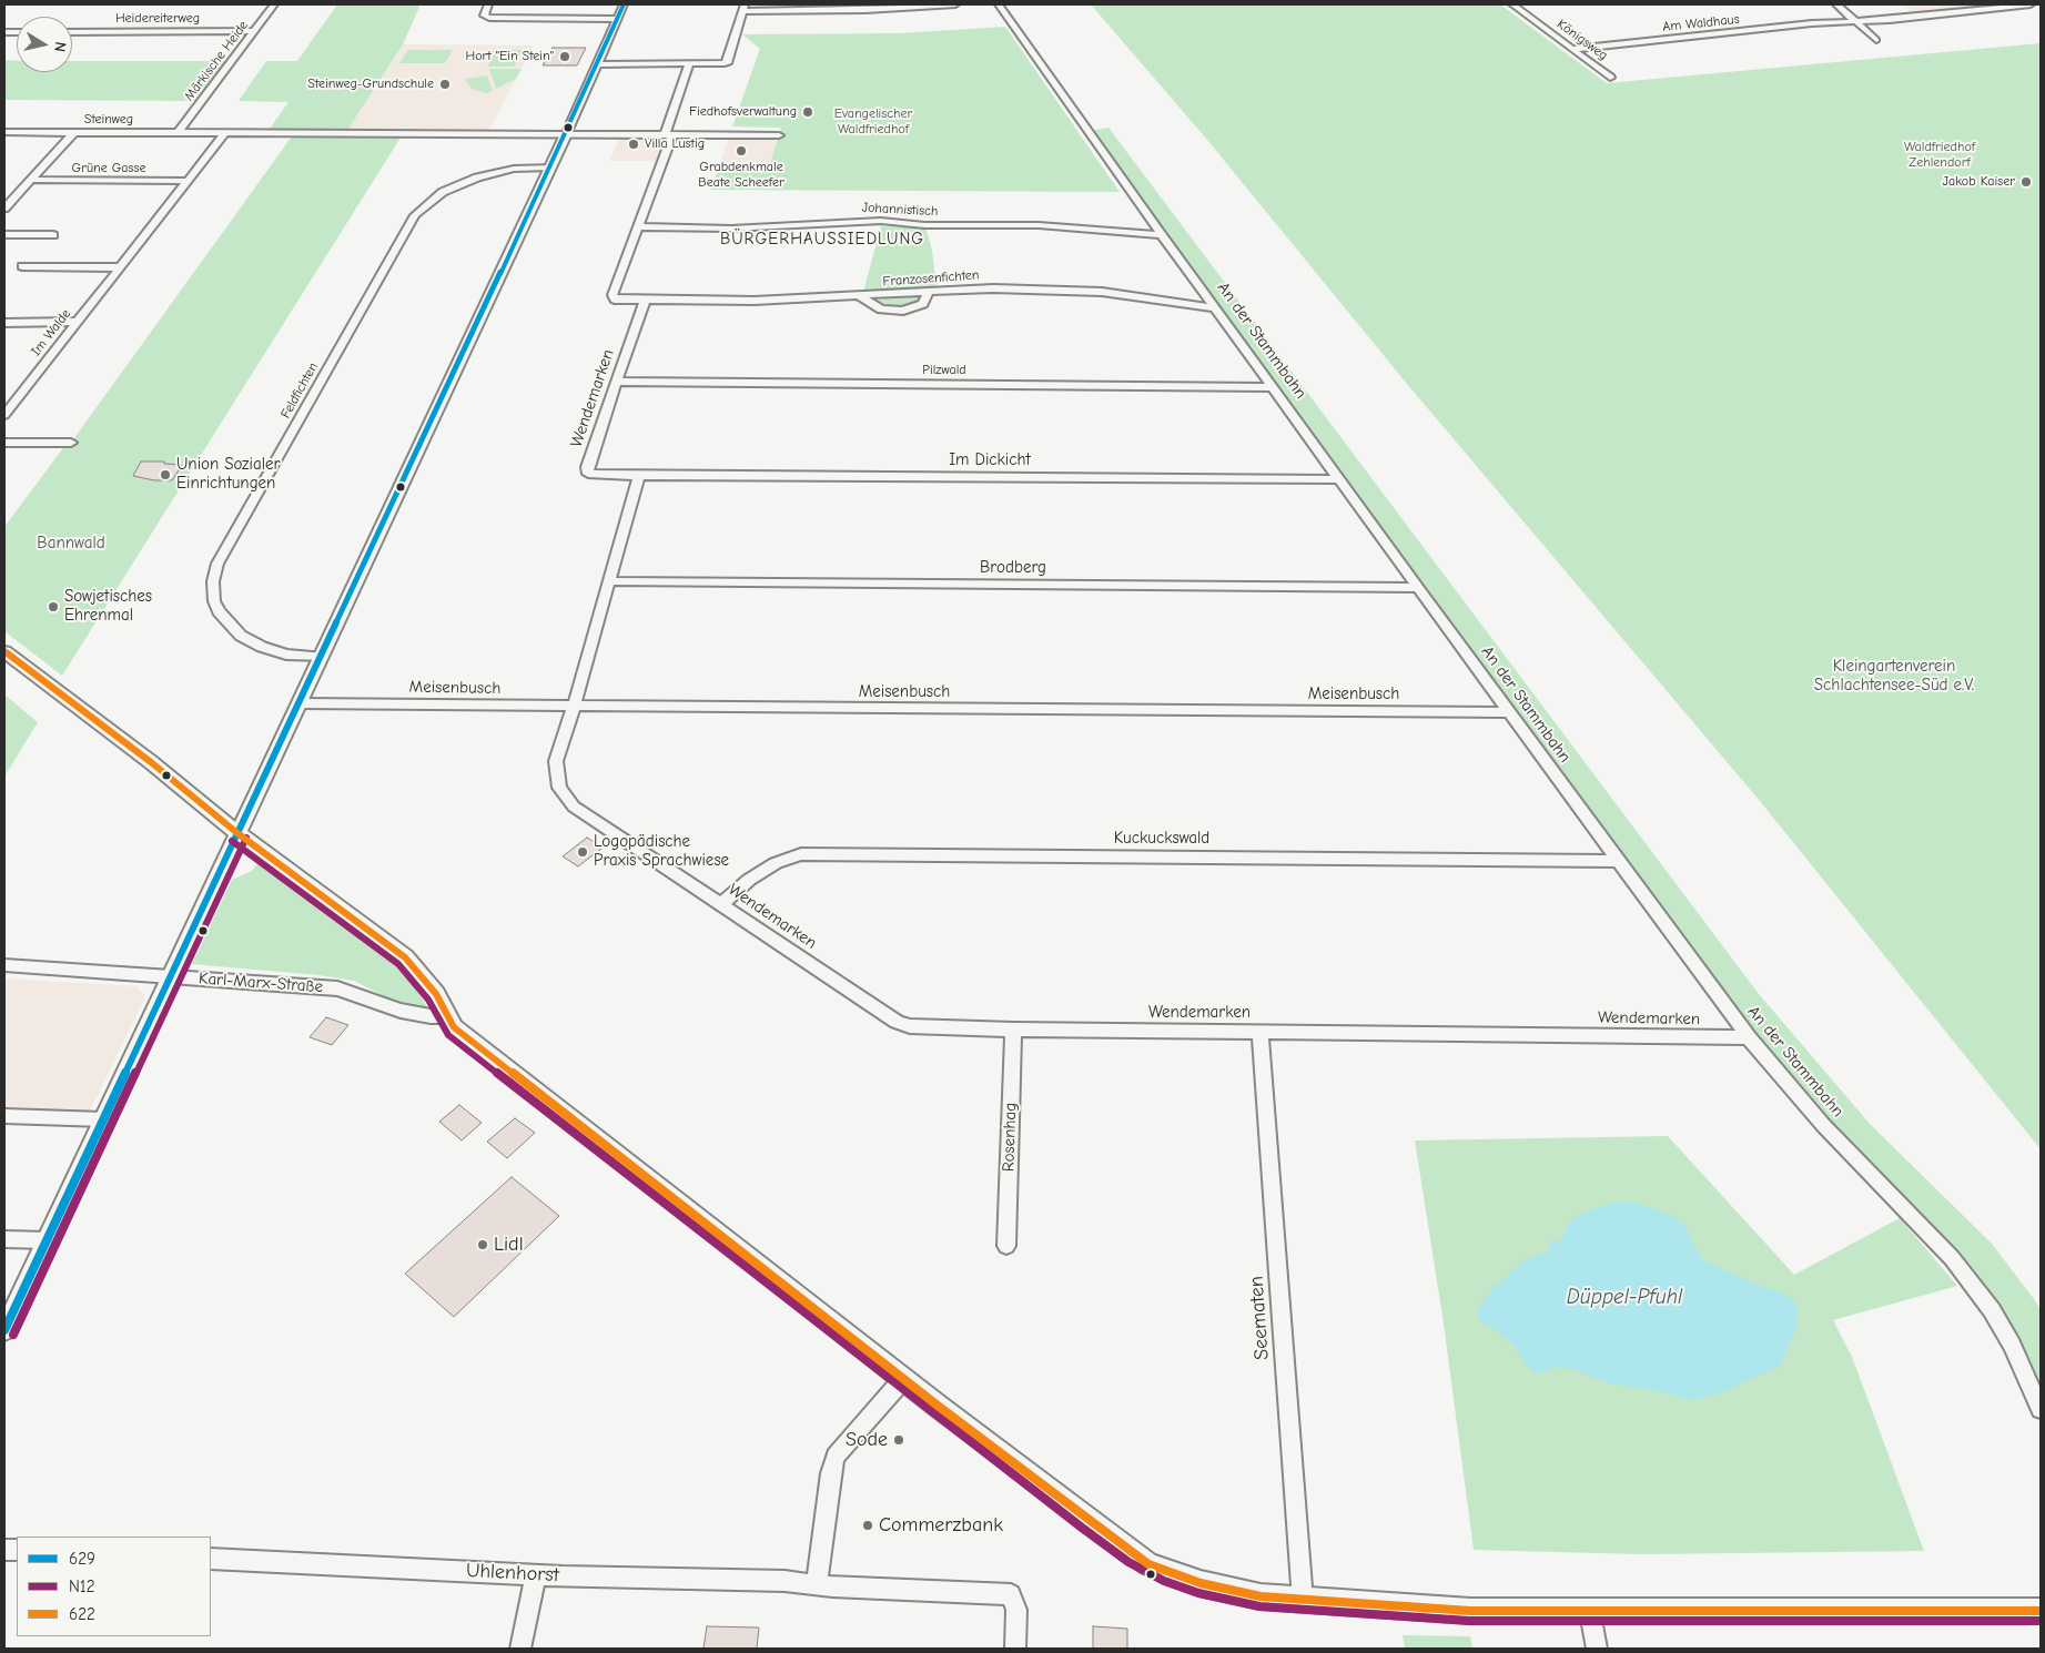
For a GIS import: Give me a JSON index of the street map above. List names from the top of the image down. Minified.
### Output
{"streets":{"street":["Heidereiterweg","Am Waldhaus","Königsweg","Märkische Heide","Steinweg","Grüne Gasse","Johannistisch","Franzosenfichten","Im Walde","An der Stammbahn","Pilzwald","Feldfichten","Wendemarken","Im Dickicht","Brodberg","Meisenbusch","Kuckuckswald","Karl-Marx-Straße","Rosenhag","Seematen","Uhlenhorst"]},"crossings":[["Heidereiterweg","Märkische Heide"],["Am Waldhaus","Königsweg"],["Märkische Heide","Steinweg"],["Steinweg","Im Walde"],["Grüne Gasse","Im Walde"],["Johannistisch","An der Stammbahn"],["Franzosenfichten","An der Stammbahn"],["Franzosenfichten","Wendemarken"],["An der Stammbahn","Pilzwald"],["An der Stammbahn","Wendemarken"],["An der Stammbahn","Im Dickicht"],["An der Stammbahn","Brodberg"],["An der Stammbahn","Meisenbusch"],["An der Stammbahn","Kuckuckswald"],["Pilzwald","Wendemarken"],["Wendemarken","Im Dickicht"],["Wendemarken","Brodberg"],["Wendemarken","Meisenbusch"],["Wendemarken","Kuckuckswald"],["Wendemarken","Rosenhag"],["Wendemarken","Seematen"]],"districts":["BÜRGERHAUSSIEDLUNG"],"water":["Düppel-Pfuhl"],"parks":["Evangelischer Waldfriedhof","Waldfriedhof Zehlendorf","Bannwald","Kleingartenverein Schlachtensee-Süd e.V."],"places":["Hort \"Ein Stein\"","Steinweg-Grundschule","Fiedhofsverwaltung","Villa Lustig","Grabdenkmale Beate Scheefer","Jakob Kaiser","Union Sozialer Einrichtungen","Sowjetisches Ehrenmal","Logopädische Praxis Sprachwiese","Lidl","Sode","Commerzbank"],"lines":["transit line 629","transit line 622","transit line N12"],"legend":["629","N12","622"],"north":"right"}
